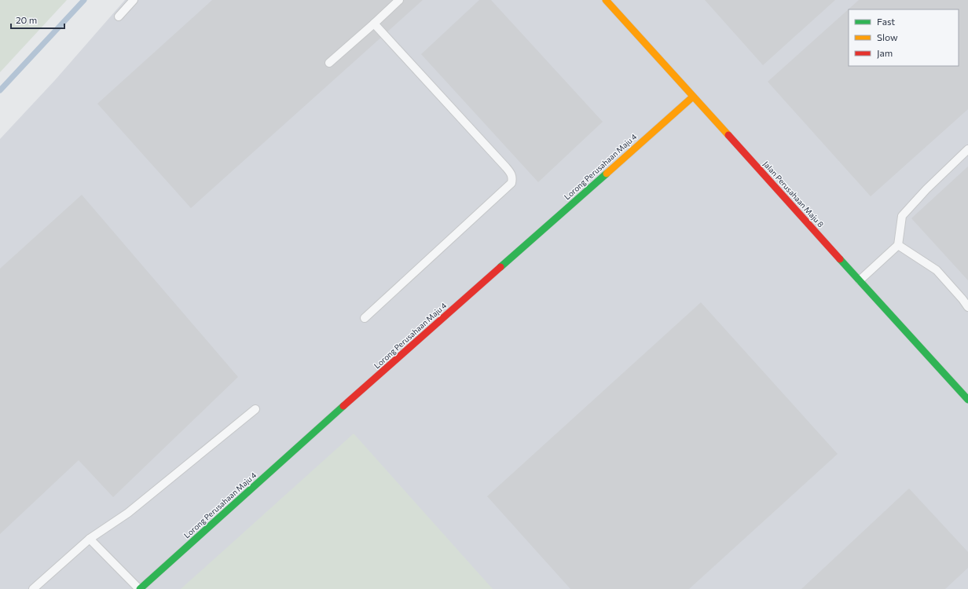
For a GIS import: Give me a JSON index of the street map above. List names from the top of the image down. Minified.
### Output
{"streets":{"street":["Lorong Perusahaan Maju 4","Jalan Perusahaan Maju 8"]},"crossings":[["Lorong Perusahaan Maju 4","Jalan Perusahaan Maju 8"]],"legend":["Fast","Slow","Jam"],"scale_bar":"20 m"}
